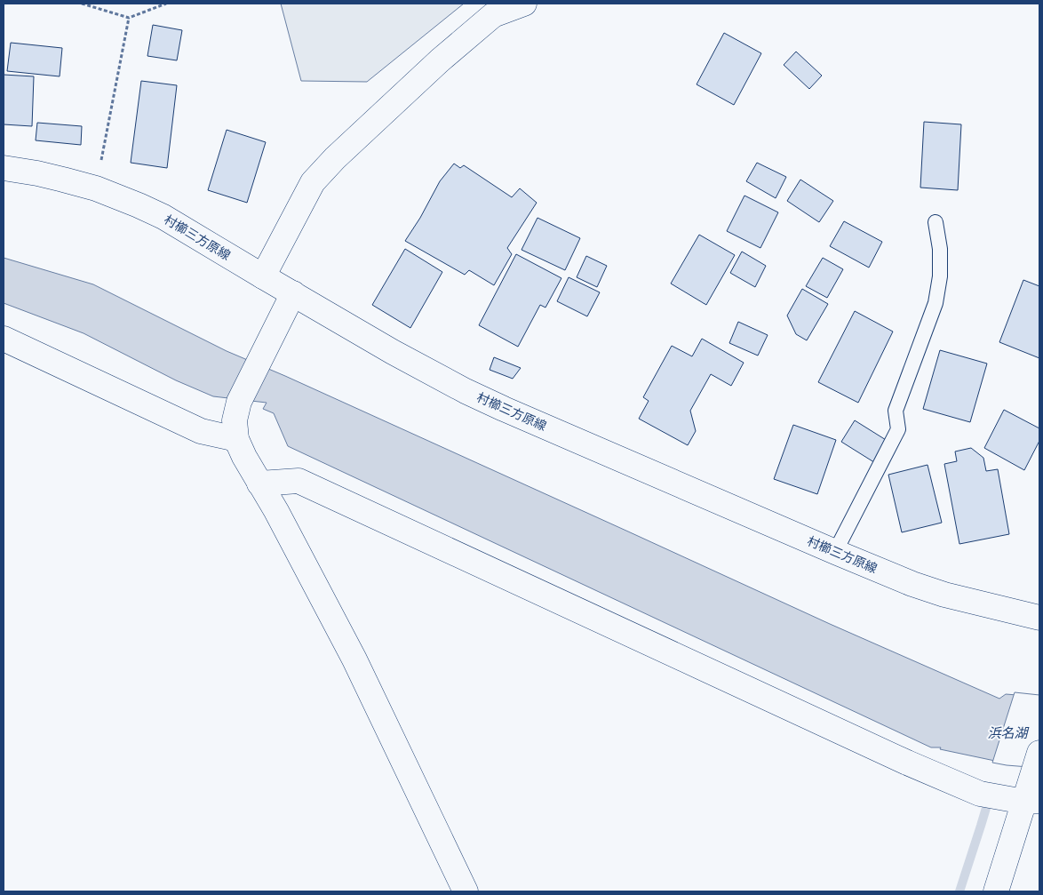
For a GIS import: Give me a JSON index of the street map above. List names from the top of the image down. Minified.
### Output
{"streets":{"street":["村櫛三方原線"]},"water":["浜名湖"]}
